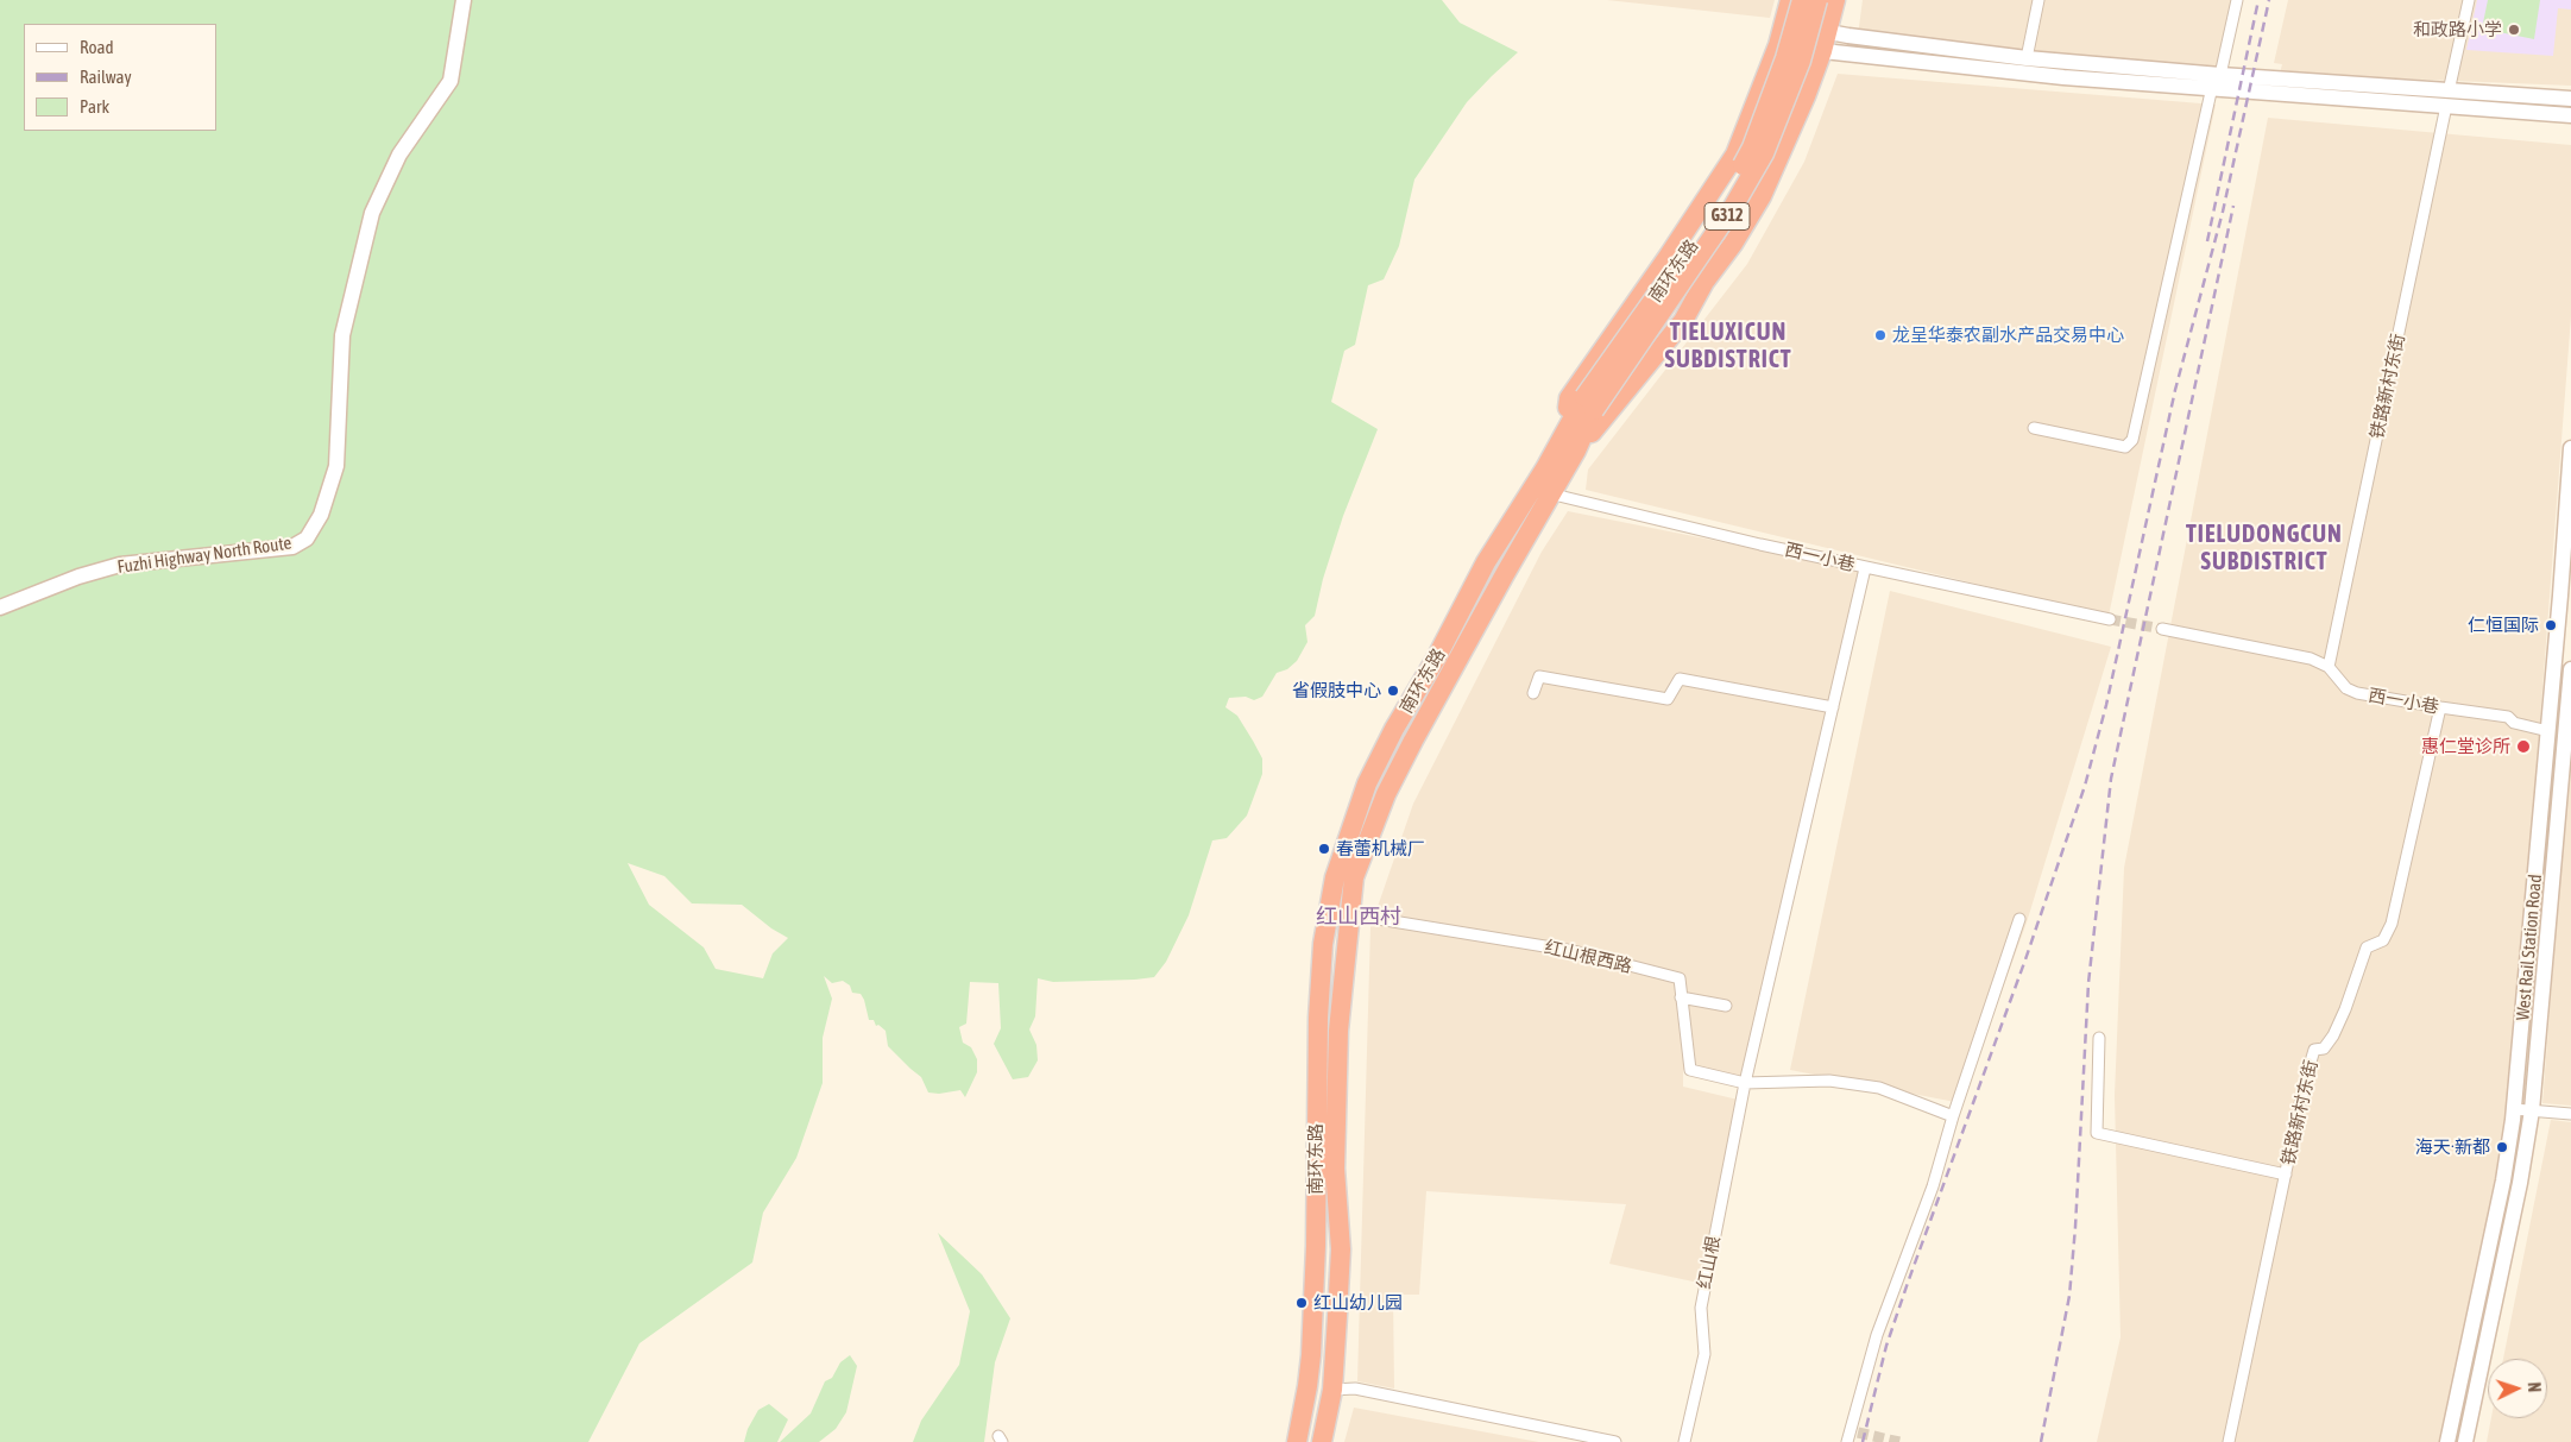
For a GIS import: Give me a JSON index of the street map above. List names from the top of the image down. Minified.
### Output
{"streets":{"highway":["G312","南环东路"],"main road":["Fuzhi Highway North Route","West Rail Station Road"],"street":["铁路新村东街","西一小巷","红山根西路","红山根"]},"crossings":[["南环东路","西一小巷"],["南环东路","红山根西路"],["铁路新村东街","西一小巷"],["西一小巷","West Rail Station Road"],["西一小巷","红山根"],["红山根西路","红山根"]],"districts":["TIELUXICUN SUBDISTRICT","TIELUDONGCUN SUBDISTRICT","红山西村"],"places":["和政路小学","龙呈华泰农副水产品交易中心","仁恒国际","省假肢中心","惠仁堂诊所","春蕾机械厂","海天·新都","红山幼儿园"],"legend":["Road","Railway","Park"],"north":"right"}
